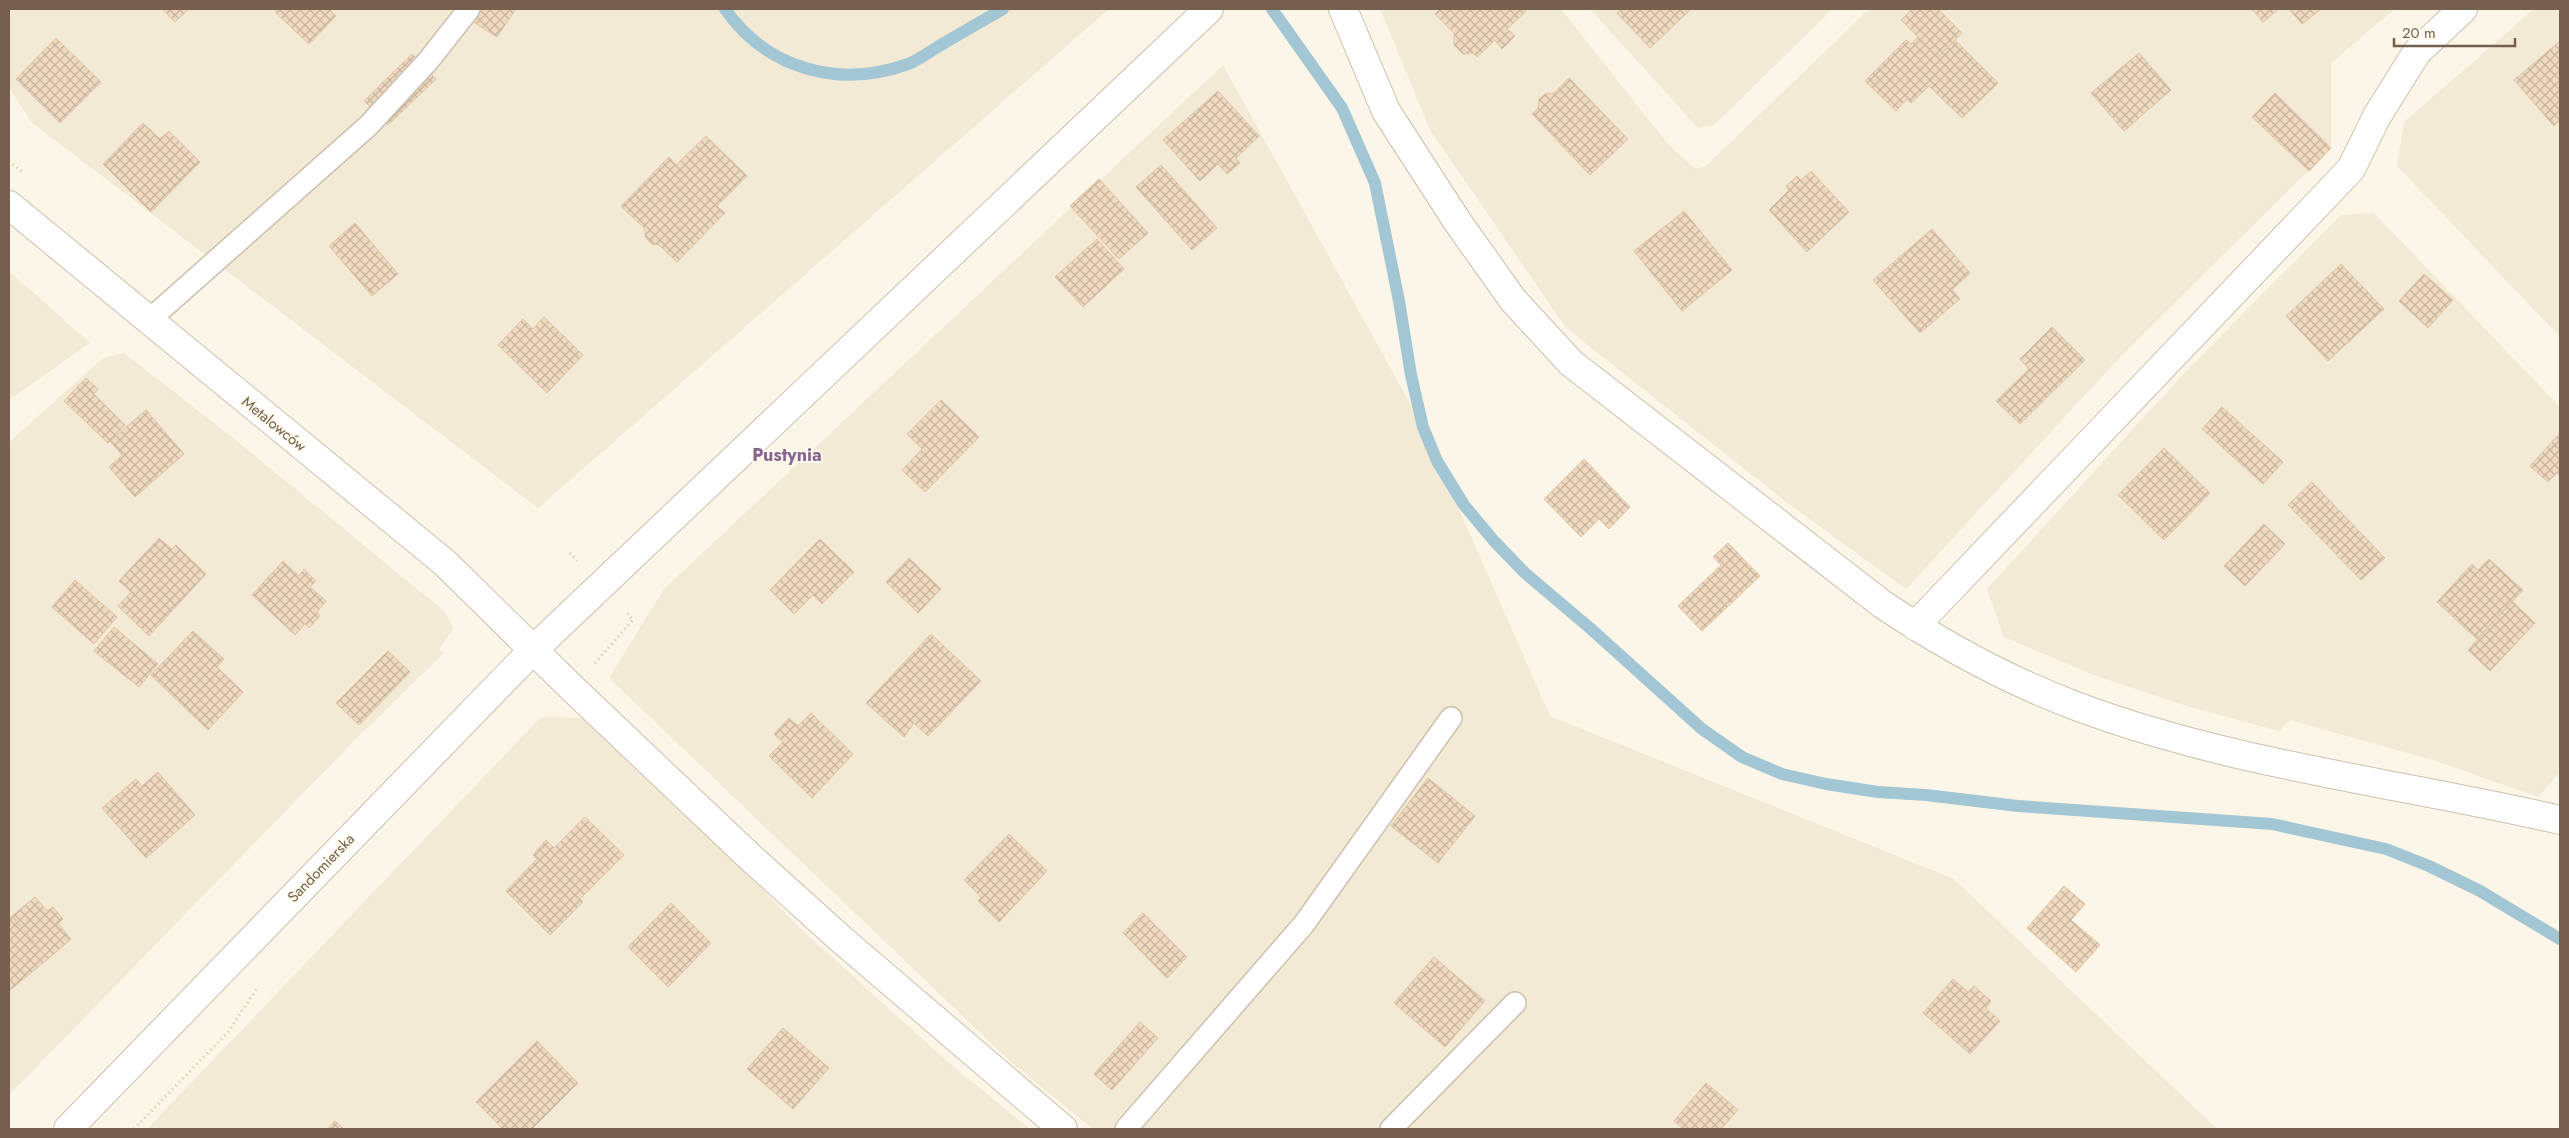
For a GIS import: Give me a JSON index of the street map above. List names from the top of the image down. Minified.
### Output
{"streets":{"street":["Metalowców","Sandomierska"]},"crossings":[["Metalowców","Sandomierska"]],"districts":["Pustynia"],"scale_bar":"20 m"}
